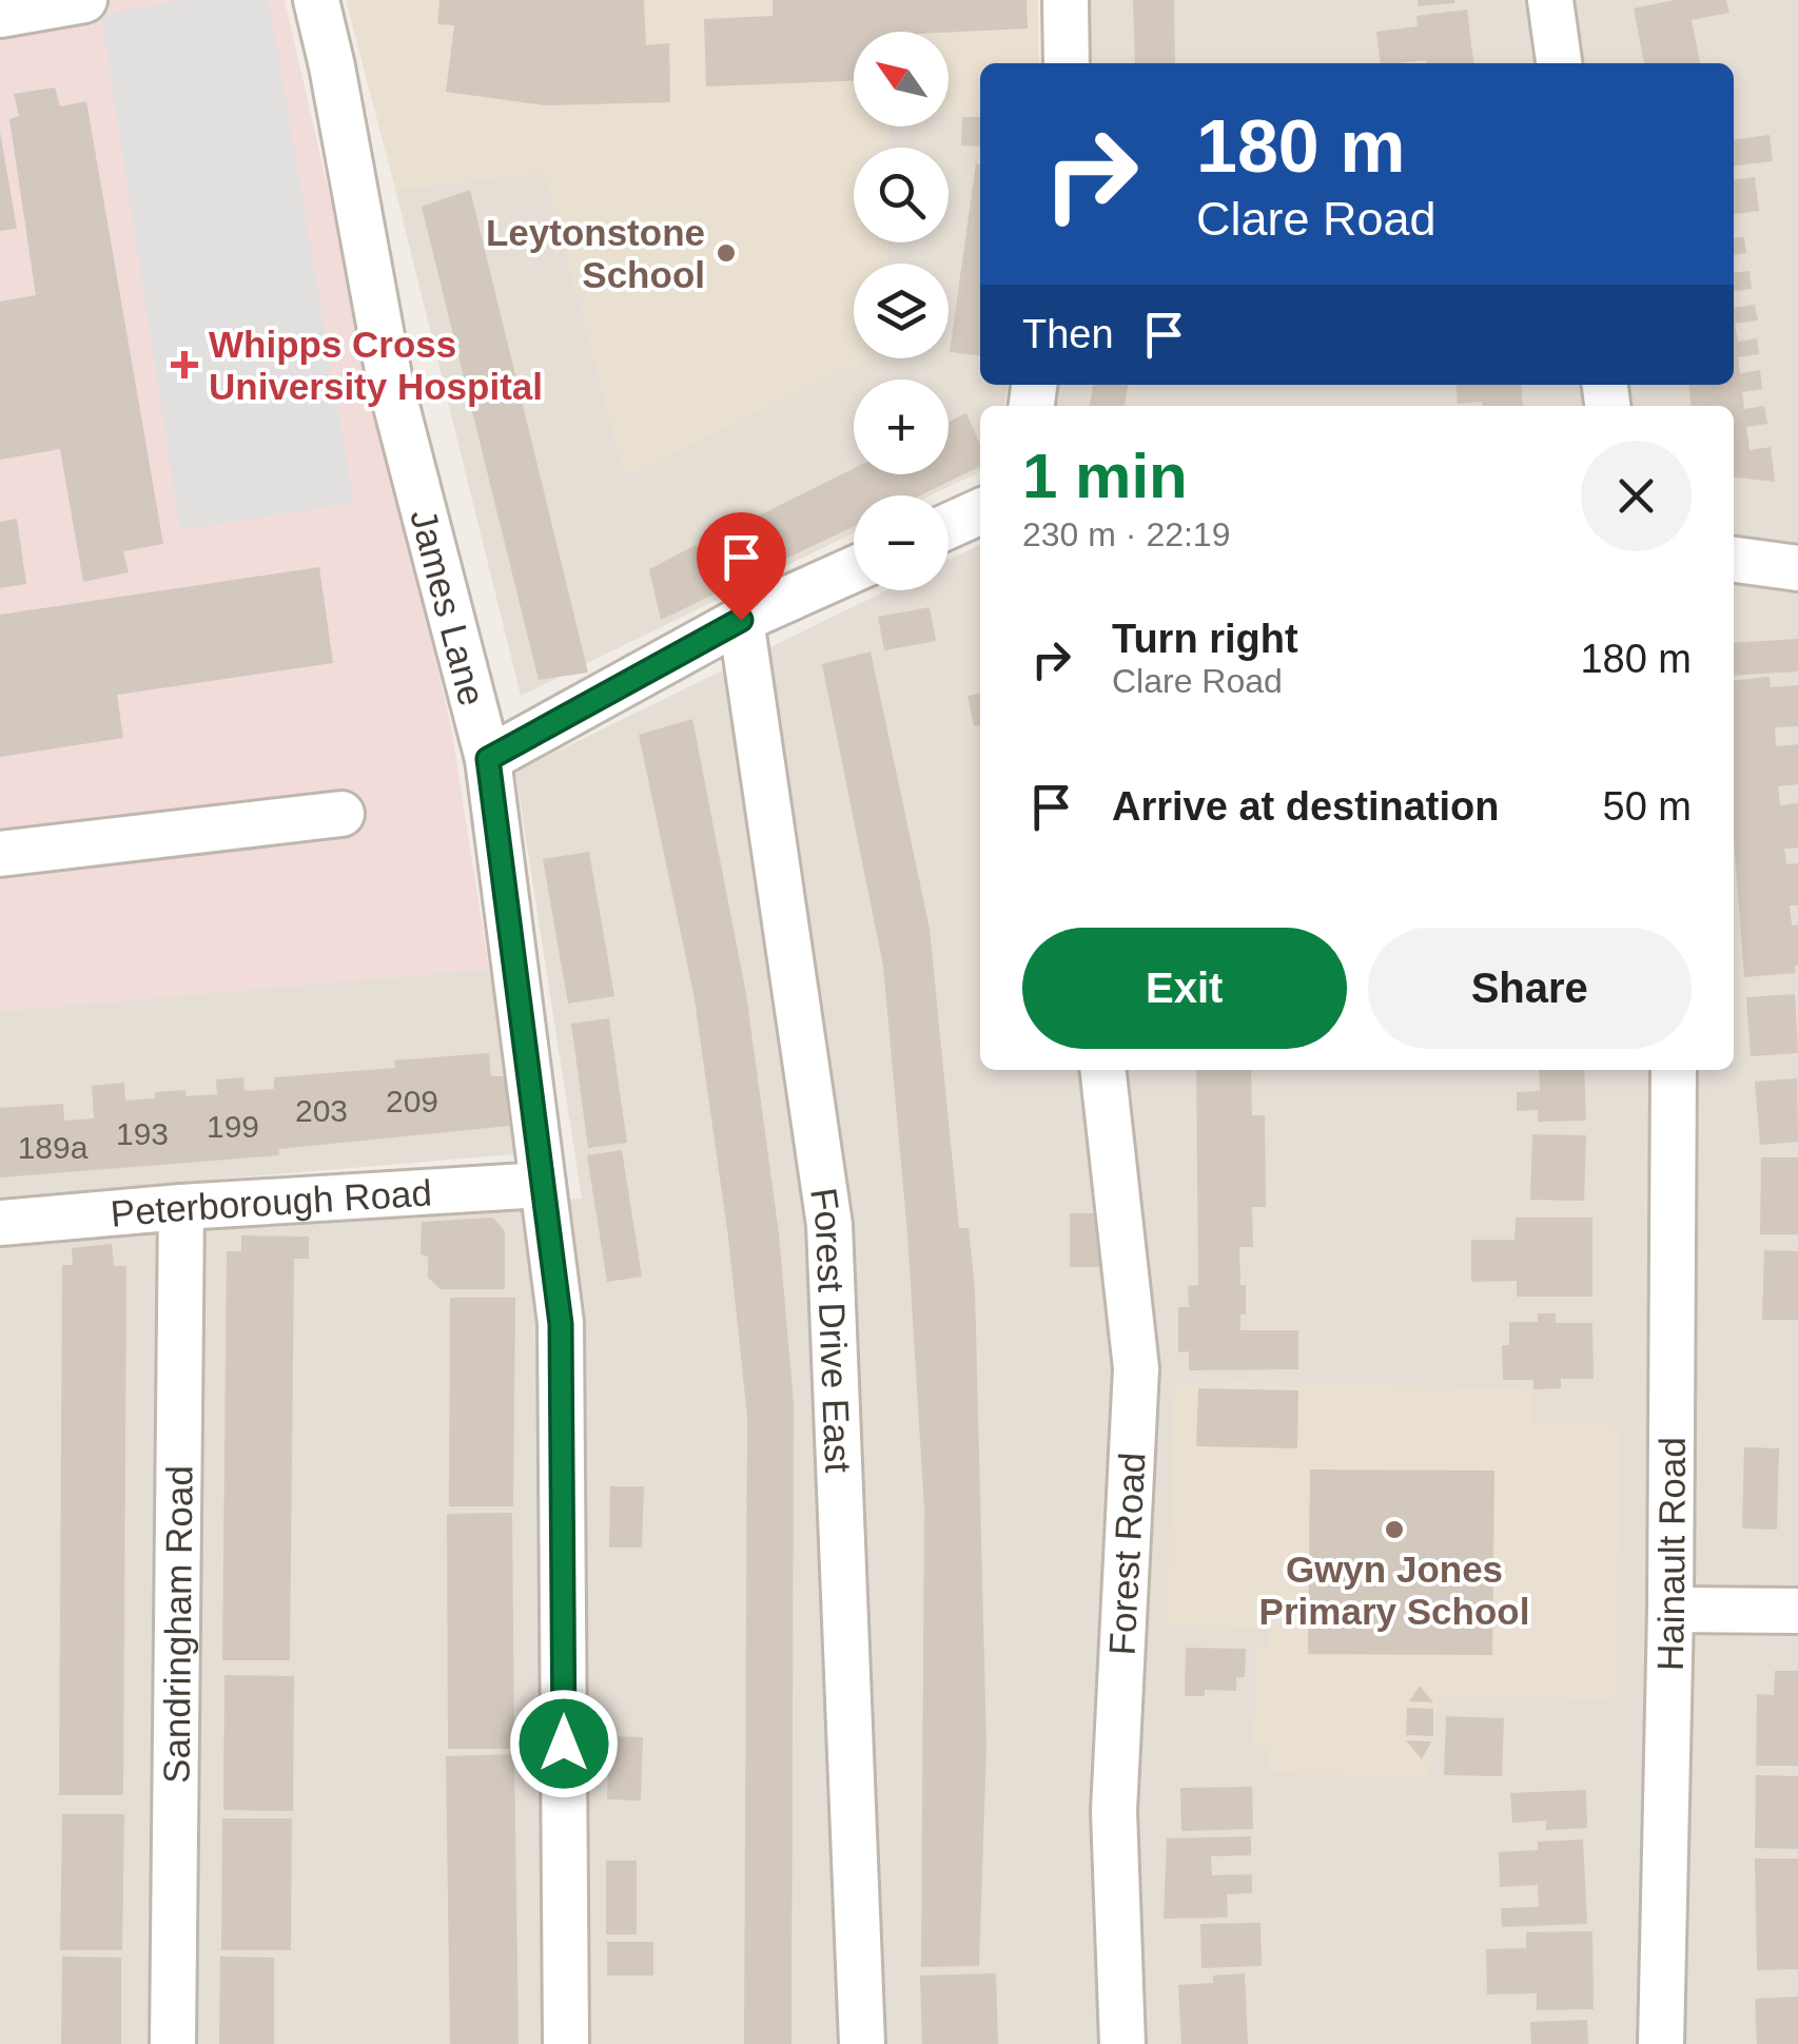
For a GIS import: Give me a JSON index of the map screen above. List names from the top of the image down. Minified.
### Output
{"streets":{"street":["James Lane","Peterborough Road","Forest Drive East","Forest Road","Hainault Road","Sandringham Road"]},"crossings":[["James Lane","Peterborough Road"],["Peterborough Road","Sandringham Road"]],"places":{"other":["Leytonstone School","Gwyn Jones Primary School"],"health":["Whipps Cross University Hospital"]},"house_numbers":["209","203","199","193","189a"],"north":"top left","page":{"map_buttons":["+","−"],"turn":["180 m","Clare Road"],"then":"Then","heading":["1 min","230 m · 22:19"],"list":[{"name":"Turn right","note":"Clare Road","value":"180 m"},{"name":"Arrive at destination","value":"50 m"}],"buttons":["Exit","Share"]}}
